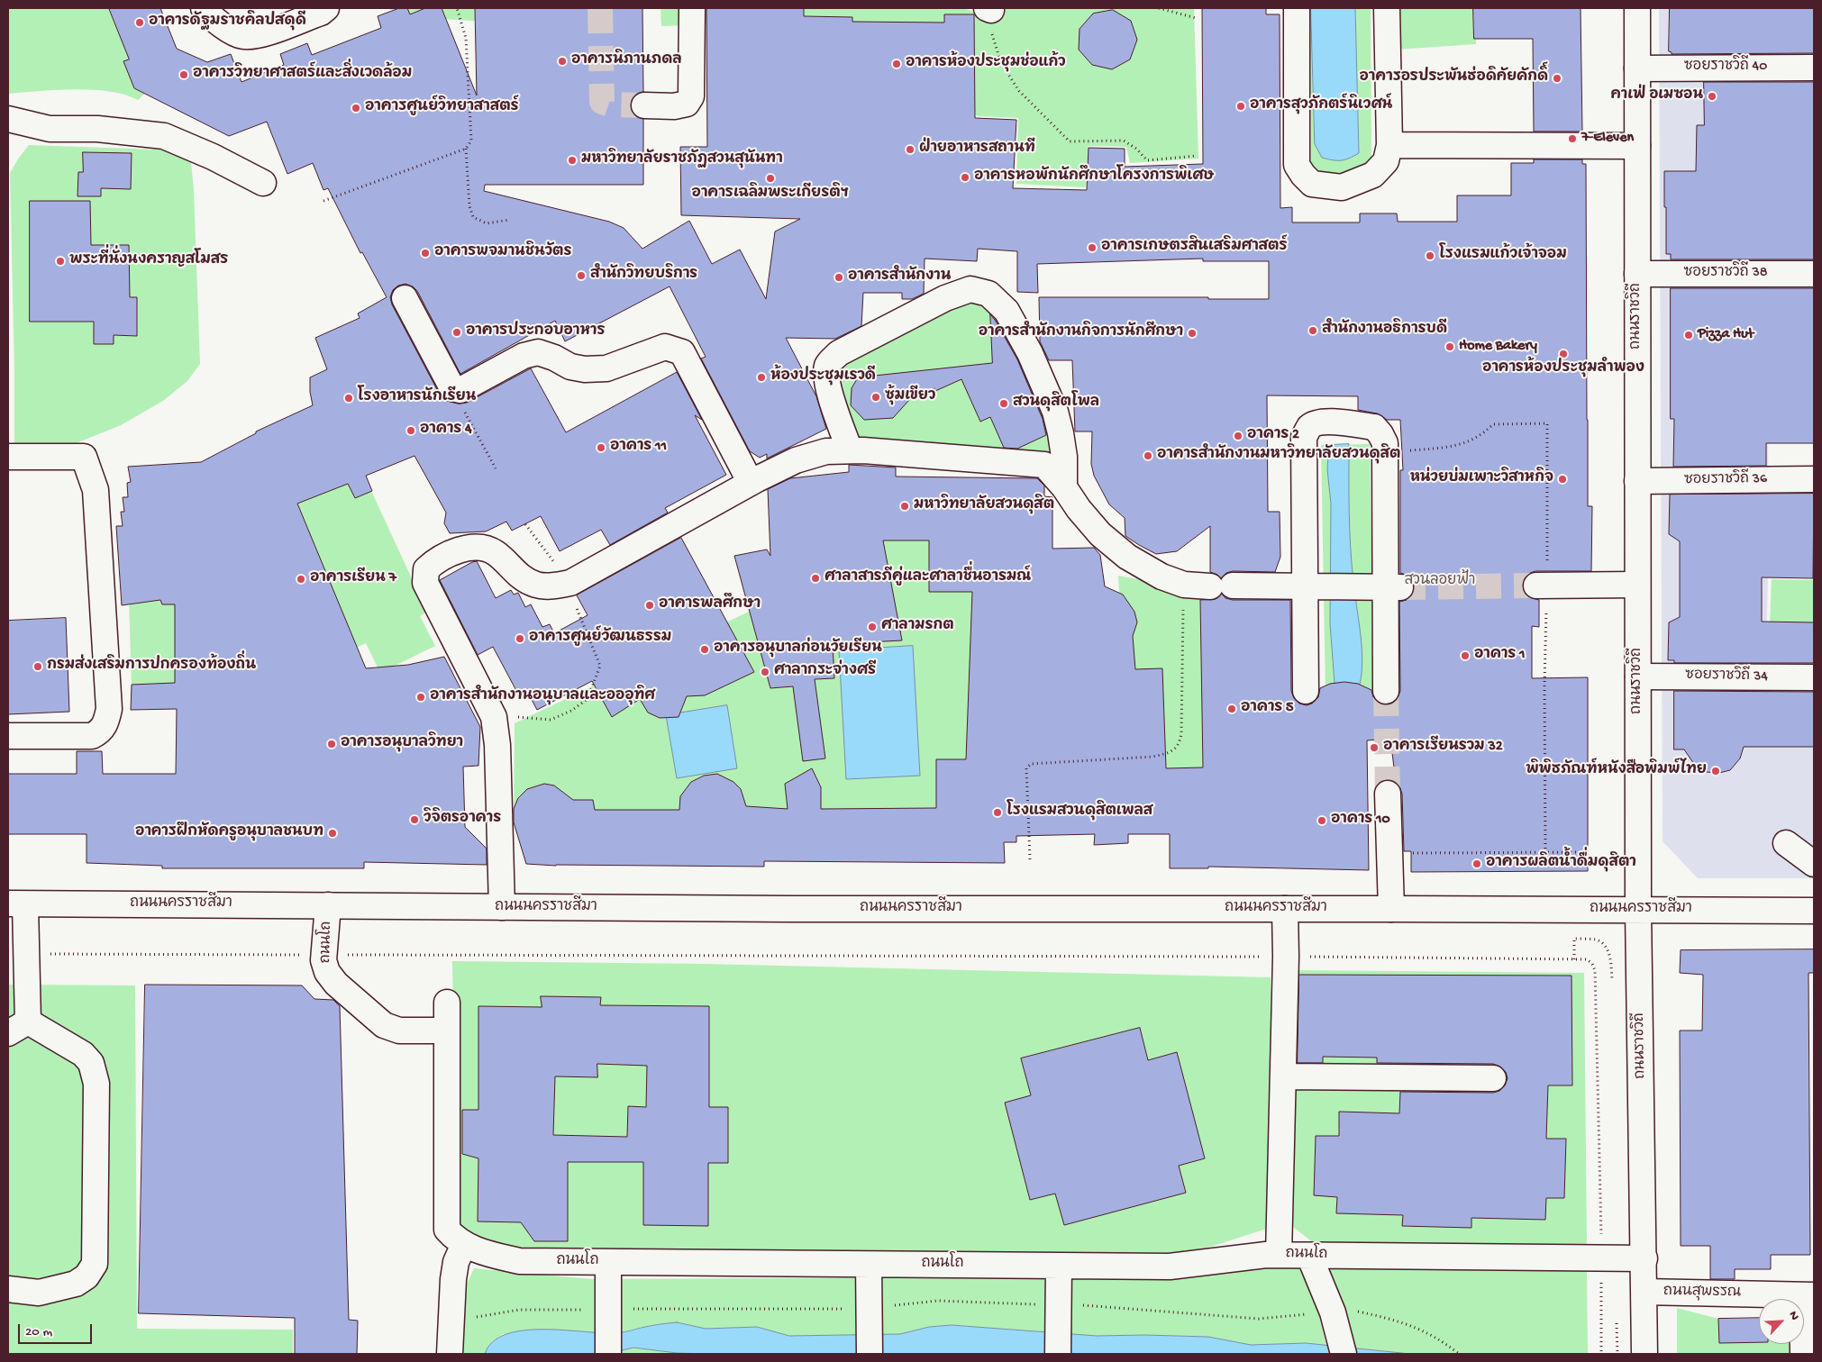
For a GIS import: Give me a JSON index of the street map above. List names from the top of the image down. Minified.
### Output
{"streets":{"main road":["ซอยราชวิถี 40","ซอยราชวิถี 38","ถนนราชวิถี","ซอยราชวิถี 36","ซอยราชวิถี 34","ถนนนครราชสีมา","ถนนโถ","ถนนสุพรรณ"]},"crossings":[["ซอยราชวิถี 40","ถนนราชวิถี"],["ซอยราชวิถี 38","ถนนราชวิถี"],["ถนนราชวิถี","ซอยราชวิถี 36"],["ถนนราชวิถี","ซอยราชวิถี 34"],["ถนนราชวิถี","ถนนนครราชสีมา"],["ถนนราชวิถี","ถนนโถ"],["ถนนราชวิถี","ถนนสุพรรณ"],["ถนนนครราชสีมา","ถนนโถ"]],"parks":["สวนลอยฟ้า"],"places":["อาคารดัฐมราชคิลปสดุดี","อาคารนิภานภดล","อาคารห้องประชุมช่อแก้ว","อาคารวิทยาศาสตร์และสิ่งเวดล้อม","อาคารอรประพันธ่อดิคัยคักดิ์","คาเฟ่ อเมซอน","อาคารสุวภักตร์นิเวศน์","อาคารศูนย์วิทยาสาสตร์","7-Eleven","ฝ่ายอาหารสถานที","มหาวิทยาลัยราชภัฏสวนสุนันทา","อาคารหอพักนักศึกษาโครงการพิเศษ","อาคารเฉลิมพระเกียรติฯ","อาคารเกษตรสินเสริมศาสตร์","อาคารพจมานชินวัตร","โรงแรมแก้วเจ้าจอม","พระที่นั่งนงคราญสโมสร","สำนักวิทยบริการ","อาคารสำนักงาน","สำนักงานอธิการบดี","อาคารประกอบอาหาร","อาคารสำนักงานกิจการนักศีกษา","Pizza Hut","Home Bakery","อาคารห้องประชุมลำพอง","ห้องประชุมเรวดี","ซุ้มเขียว","โรงอาหารนักเรียน","สวนดุสิตโพล","อาคาร 4","อาคาร 2","อาคาร 11","อาคารสำนักงานมหาวิทยาลัยสวนดุสิต","หน่วยบ่มเพาะวิสาหกิจ","มหาวิทยาลัยสวนดุสิต","ศาลาสารภีคู่และศาลาชื่นอารมณ์","อาคารเรียน 7","อาคารพลศึกษา","ศาลามรกต","อาคารศูนย์วัฒนธรรม","อาคารอนุบาลก่อนวัยเรียน","อาคาร 1","กรมส่งเสริมการปกครองท้องถิ่น","ศาลากระจ่างศรี","อาคารสำนักงานอนุบาลและอออุทิศ","อาคาร 5","อาคารอนุบาลวิทยา","อาคารเรียนรวม 32","พิพิธภัณฑ์หนังสือพิมพ์ไทย","โรงแรมสวนดุสิตเพลส","วิจิตรอาคาร","อาคาร 10","อาคารฝึกหัดครูอนุบาลชนบท","อาคารผลิตน้ำดื่มดุสิตา"],"scale_bar":"20 m","north":"top right"}
